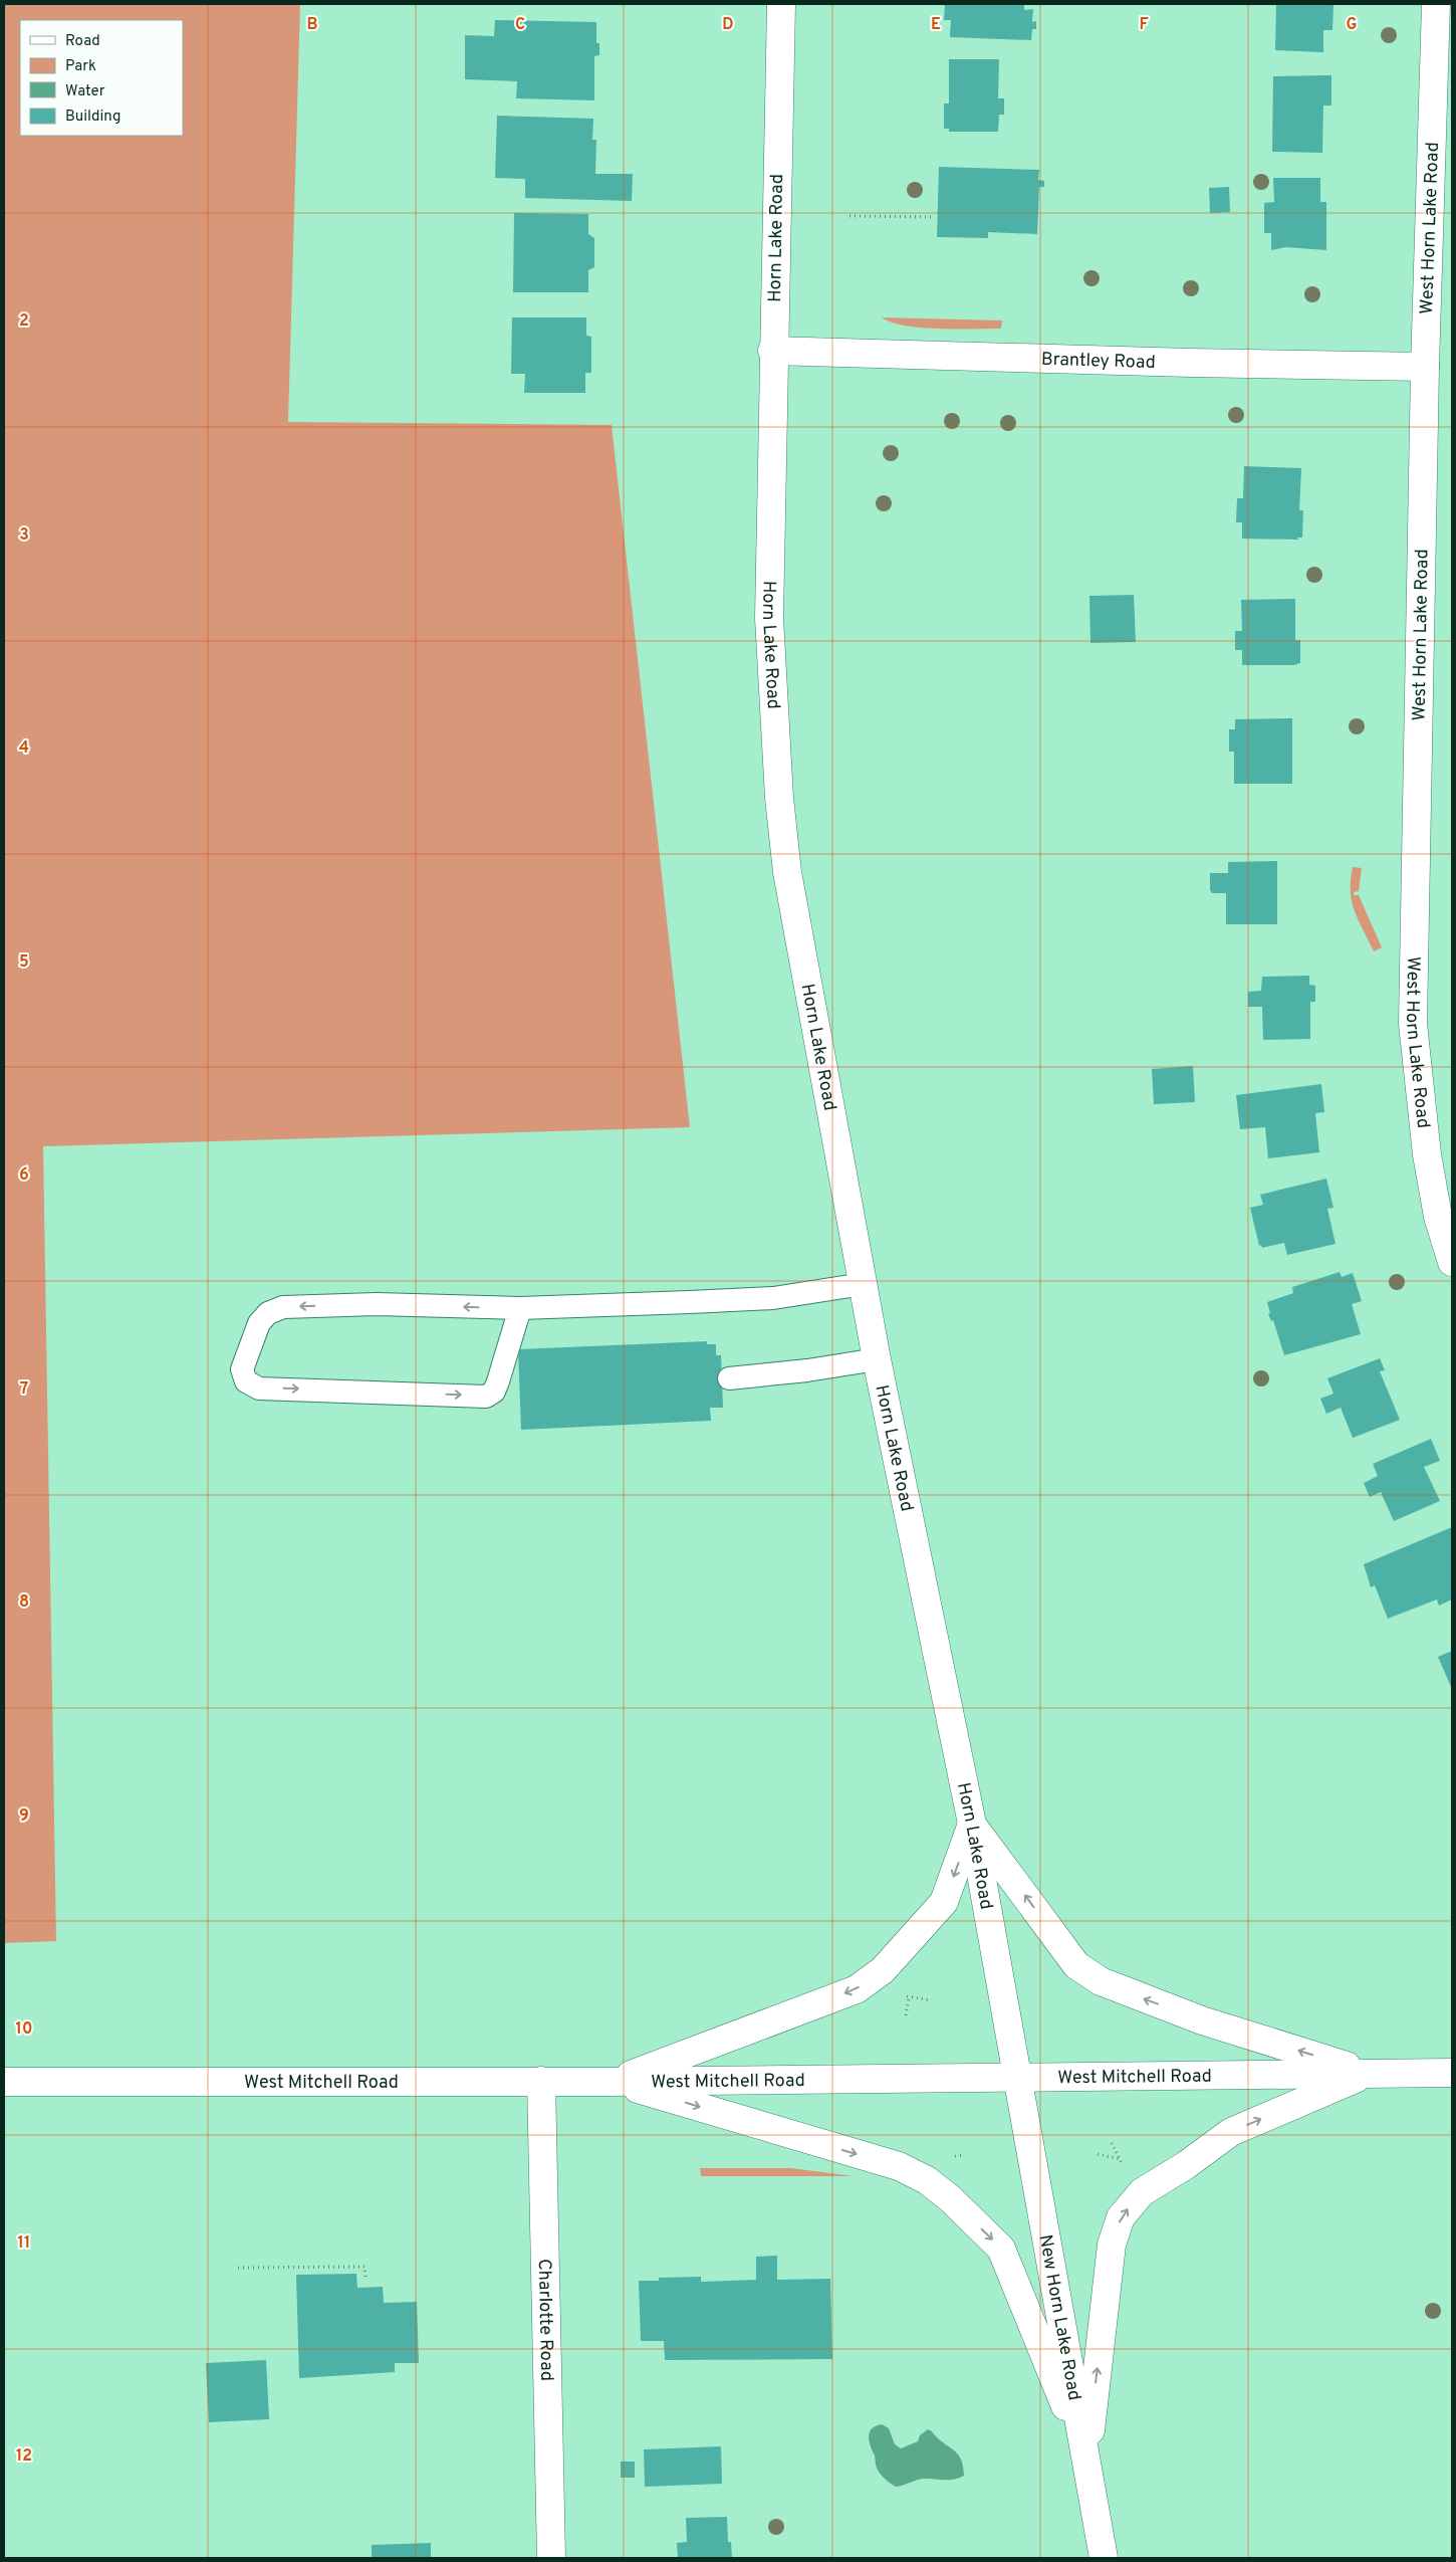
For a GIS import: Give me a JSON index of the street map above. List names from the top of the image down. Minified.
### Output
{"streets":{"main road":["West Horn Lake Road","Horn Lake Road","Brantley Road","West Mitchell Road","New Horn Lake Road","Charlotte Road"]},"crossings":[["West Horn Lake Road","Brantley Road"],["Horn Lake Road","Brantley Road"],["Horn Lake Road","West Mitchell Road"],["Horn Lake Road","New Horn Lake Road"],["West Mitchell Road","New Horn Lake Road"],["West Mitchell Road","Charlotte Road"]],"legend":["Road","Park","Water","Building"],"grid":{"columns":["B","C","D","E","F","G"],"rows":["2","3","4","5","6","7","8","9","10","11","12"]}}
